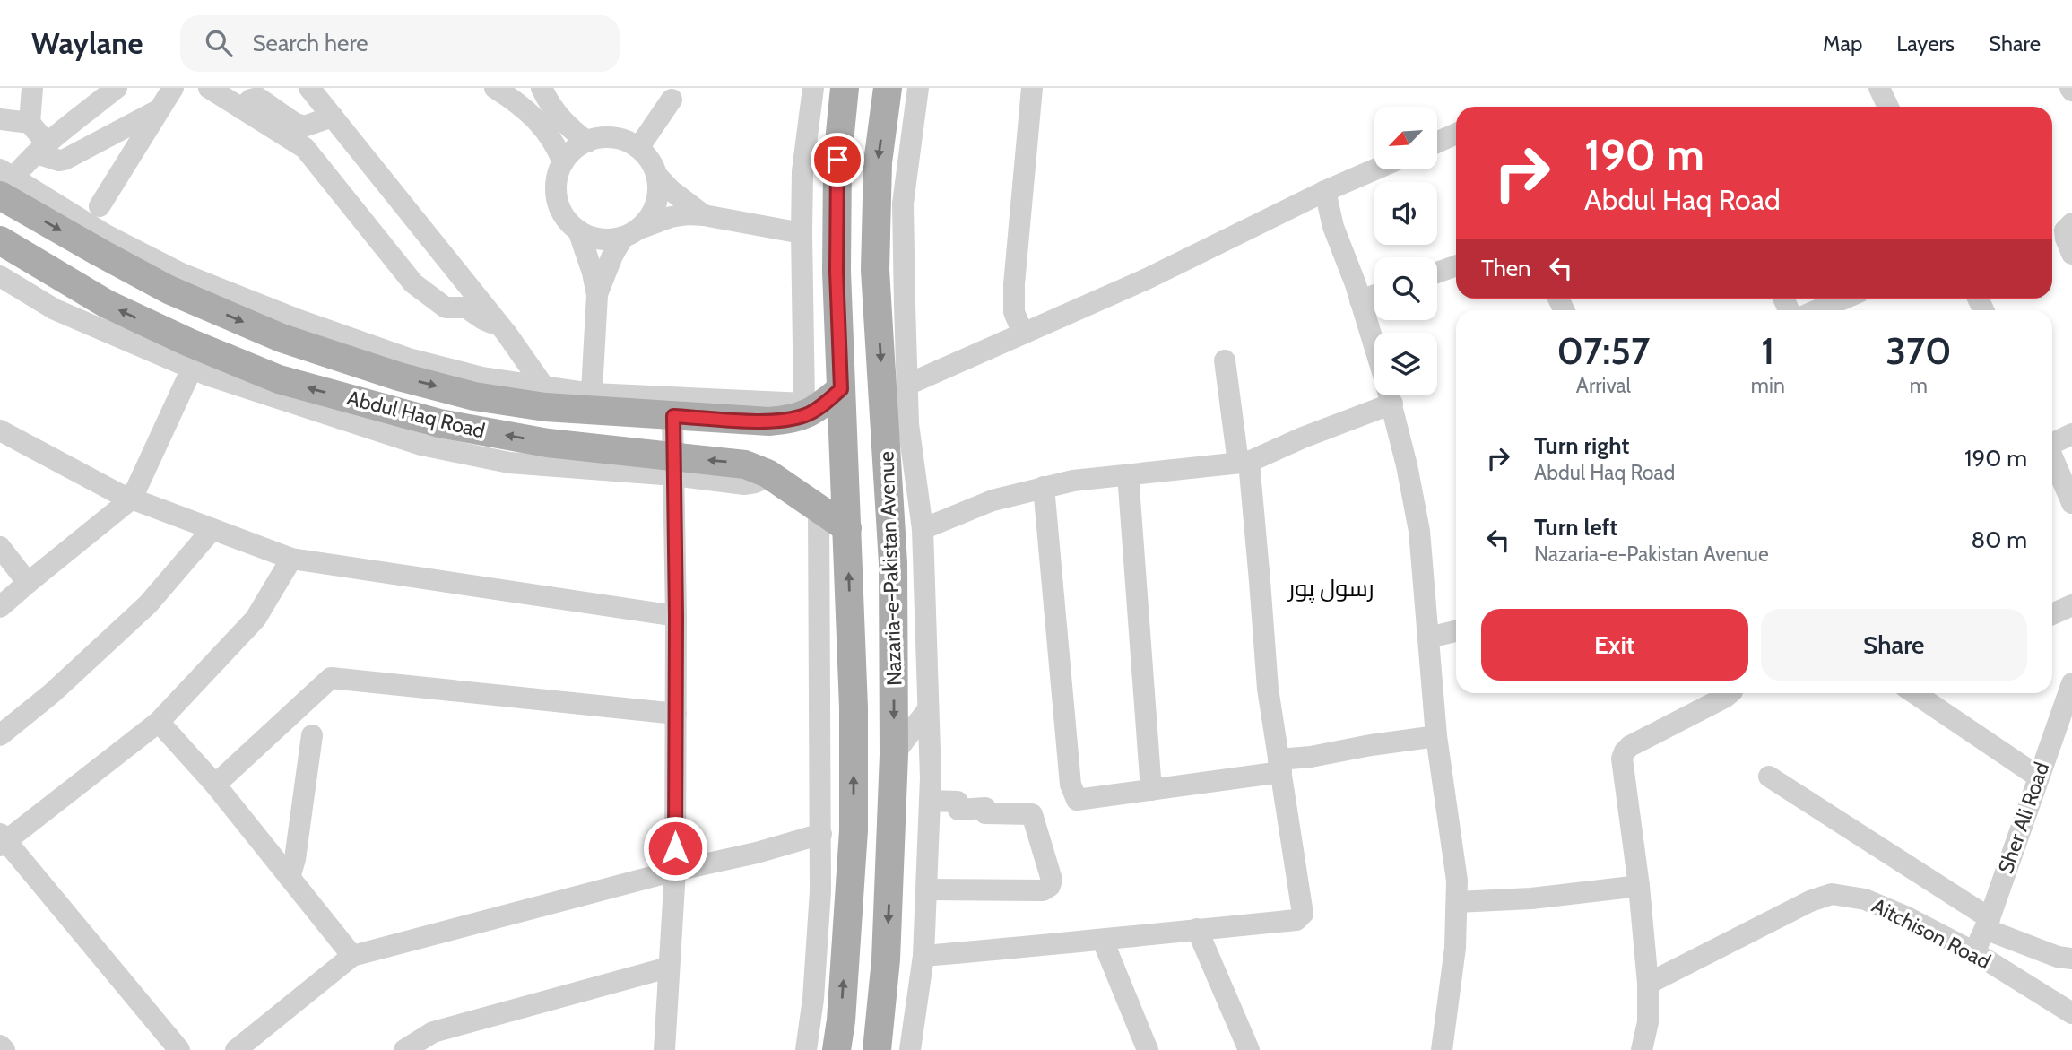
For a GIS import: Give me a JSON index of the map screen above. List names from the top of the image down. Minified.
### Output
{"streets":{"main road":["Abdul Haq Road","Nazaria-e-Pakistan Avenue"],"street":["Sher Ali Road","Aitchison Road"]},"crossings":[["Abdul Haq Road","Nazaria-e-Pakistan Avenue"],["Sher Ali Road","Aitchison Road"]],"districts":["رسول پور"],"north":"bottom left","page":{"header":"Waylane","search":"Search here","nav":["Map","Layers","Share"],"turn":["190 m","Abdul Haq Road"],"then":"Then","eta":["07:57","Arrival","1","min","370","m"],"list":[{"name":"Turn right","note":"Abdul Haq Road","value":"190 m"},{"name":"Turn left","note":"Nazaria-e-Pakistan Avenue","value":"80 m"}],"buttons":["Exit","Share"]}}
